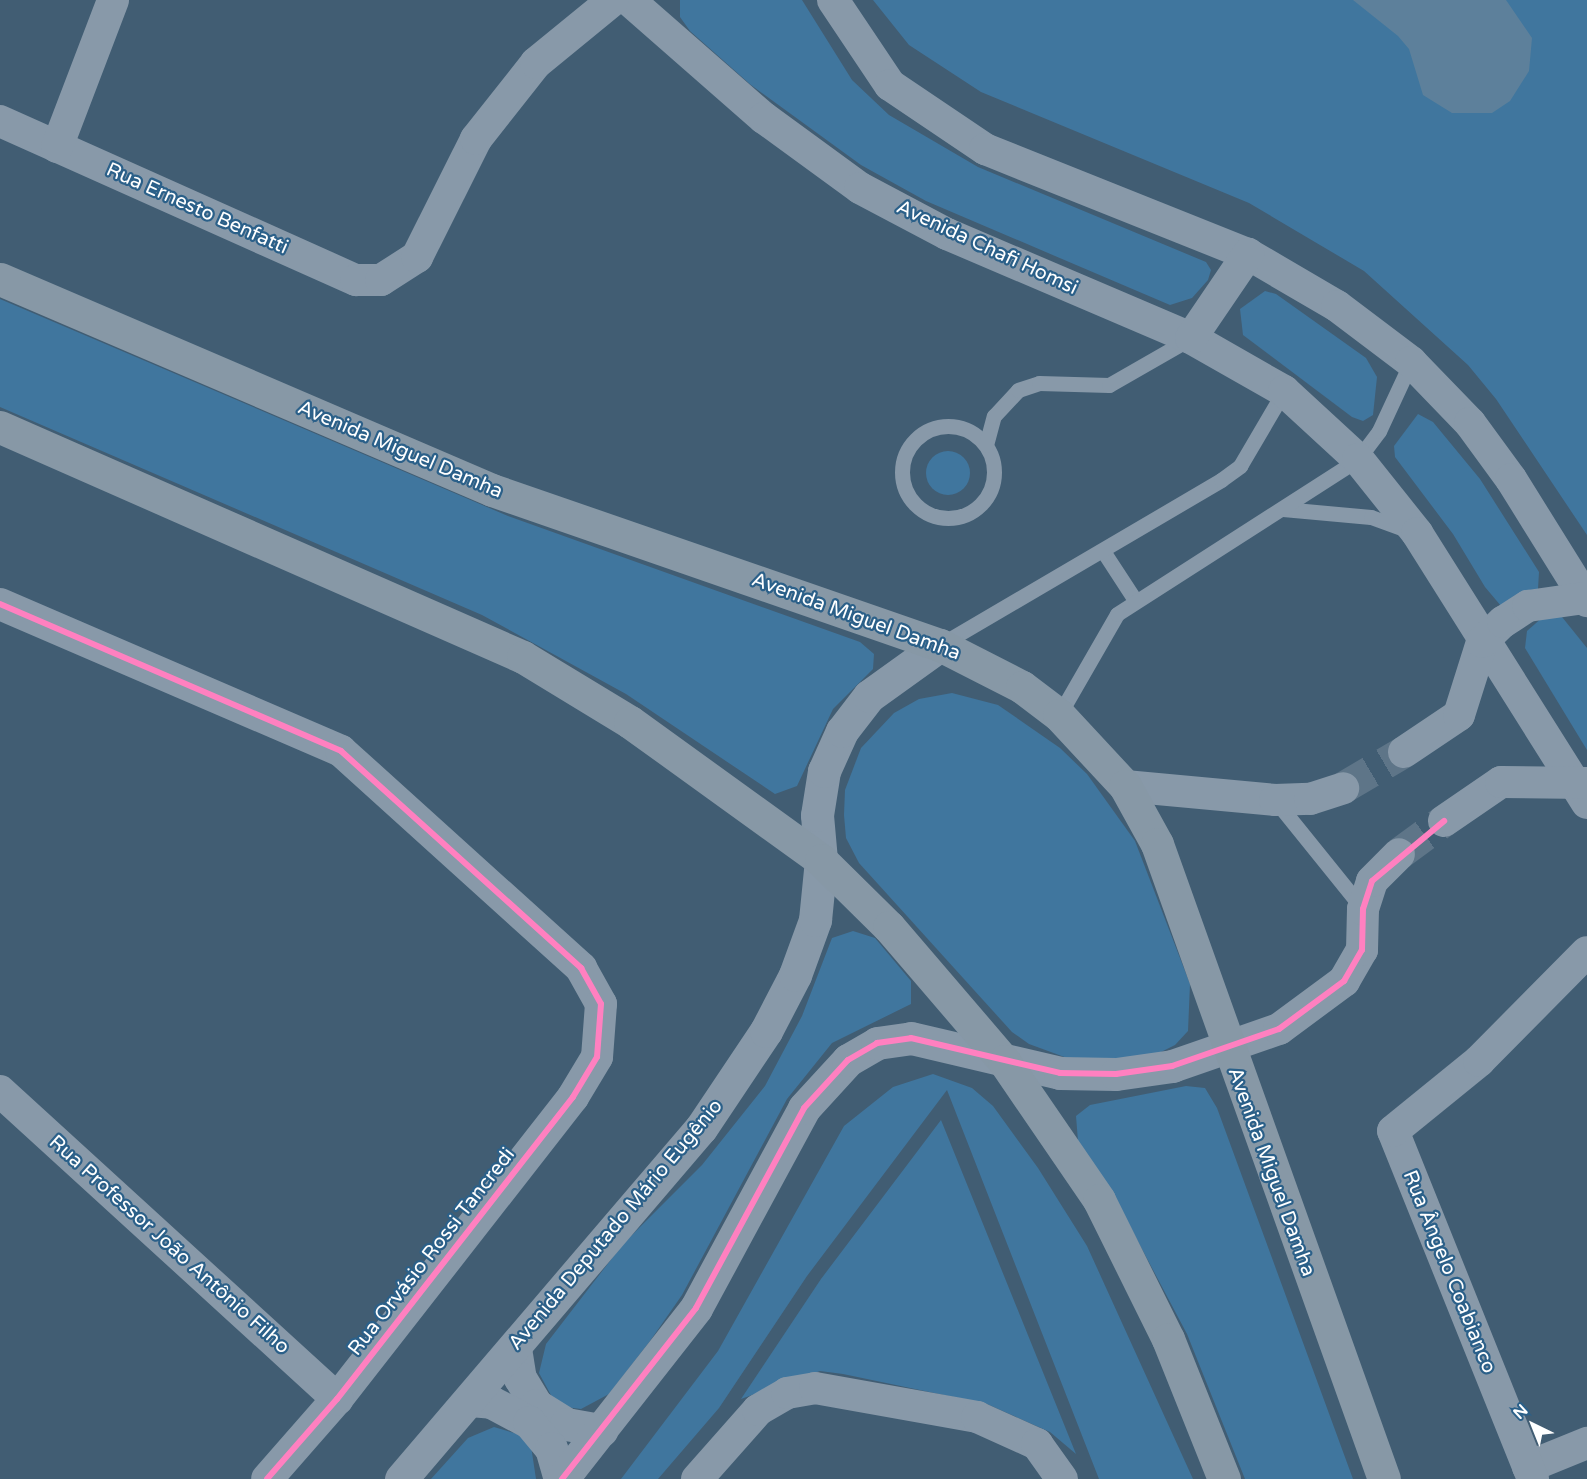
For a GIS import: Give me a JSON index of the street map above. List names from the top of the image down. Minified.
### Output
{"streets":{"main road":["Avenida Miguel Damha"],"street":["Rua Ernesto Benfatti","Avenida Chafi Homsi","Avenida Deputado Mário Eugênio","Rua Professor João Antônio Filho","Rua Orvásio Rossi Tancredi","Rua Ângelo Coabianco"]},"crossings":[["Avenida Miguel Damha","Avenida Deputado Mário Eugênio"],["Rua Professor João Antônio Filho","Rua Orvásio Rossi Tancredi"]],"north":"top left"}
